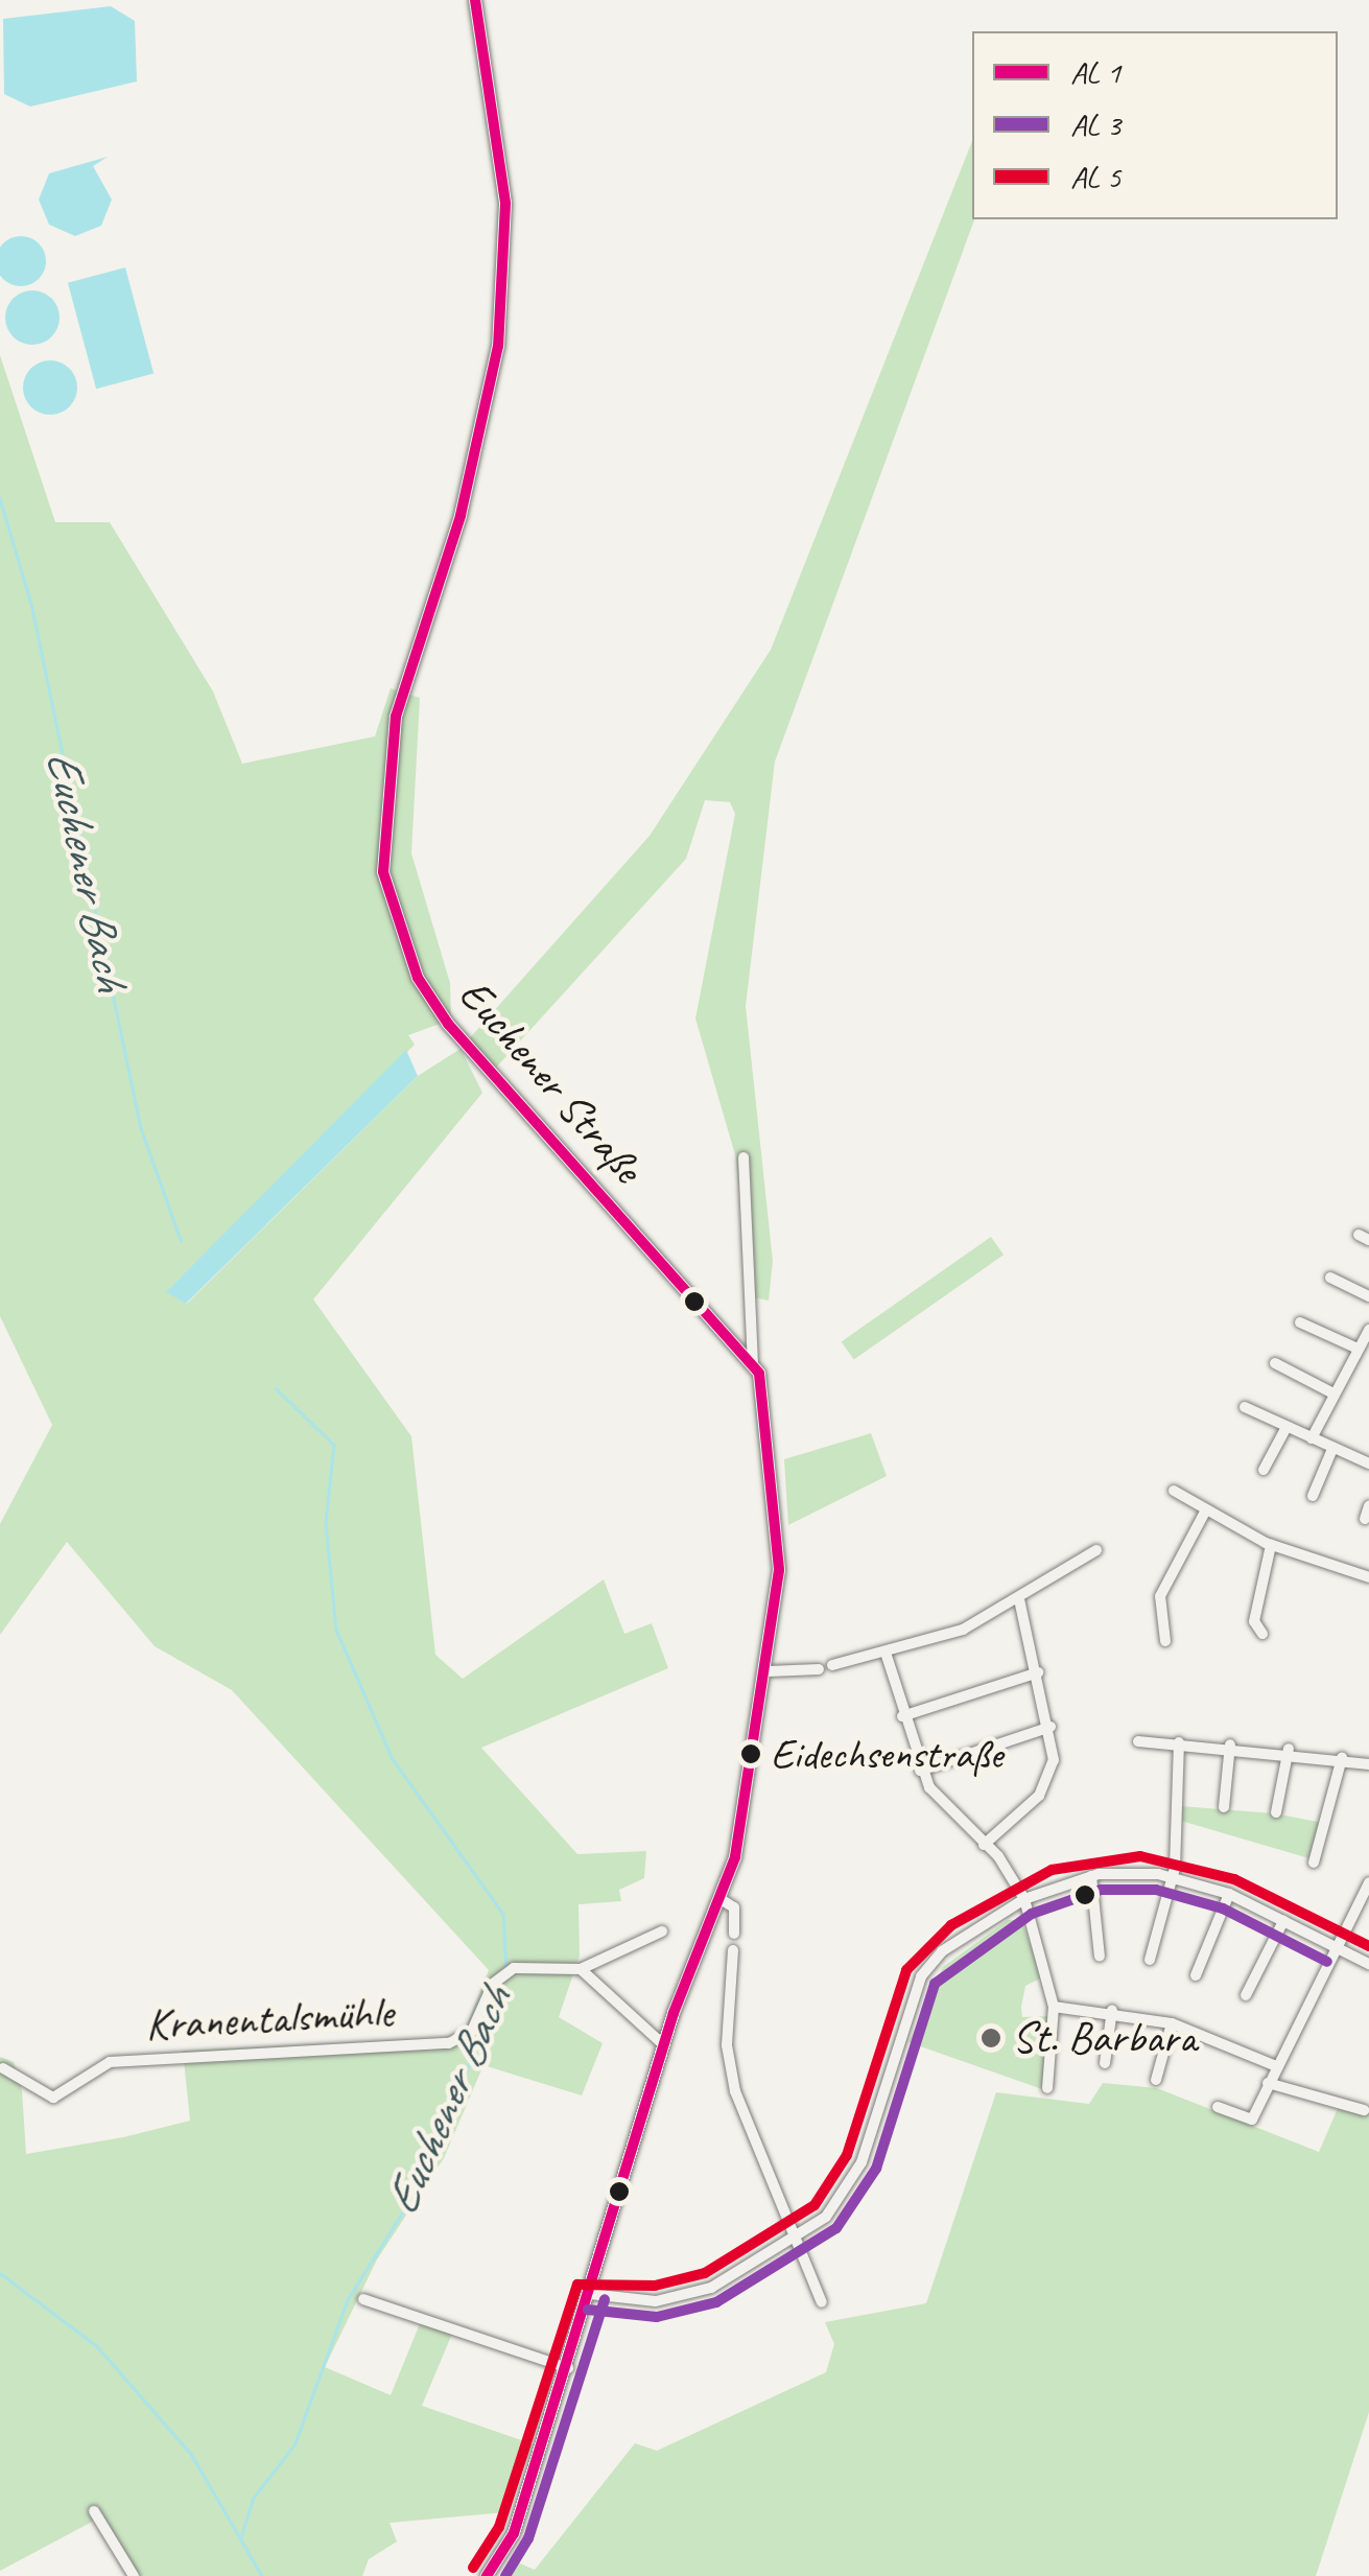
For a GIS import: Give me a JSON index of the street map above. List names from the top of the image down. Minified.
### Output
{"streets":{"main road":["Euchener Straße"],"street":["Kranentalsmühle"]},"water":["Euchener Bach"],"places":["Eidechsenstraße","St. Barbara"],"legend":["AL 1","AL 3","AL 5"]}
